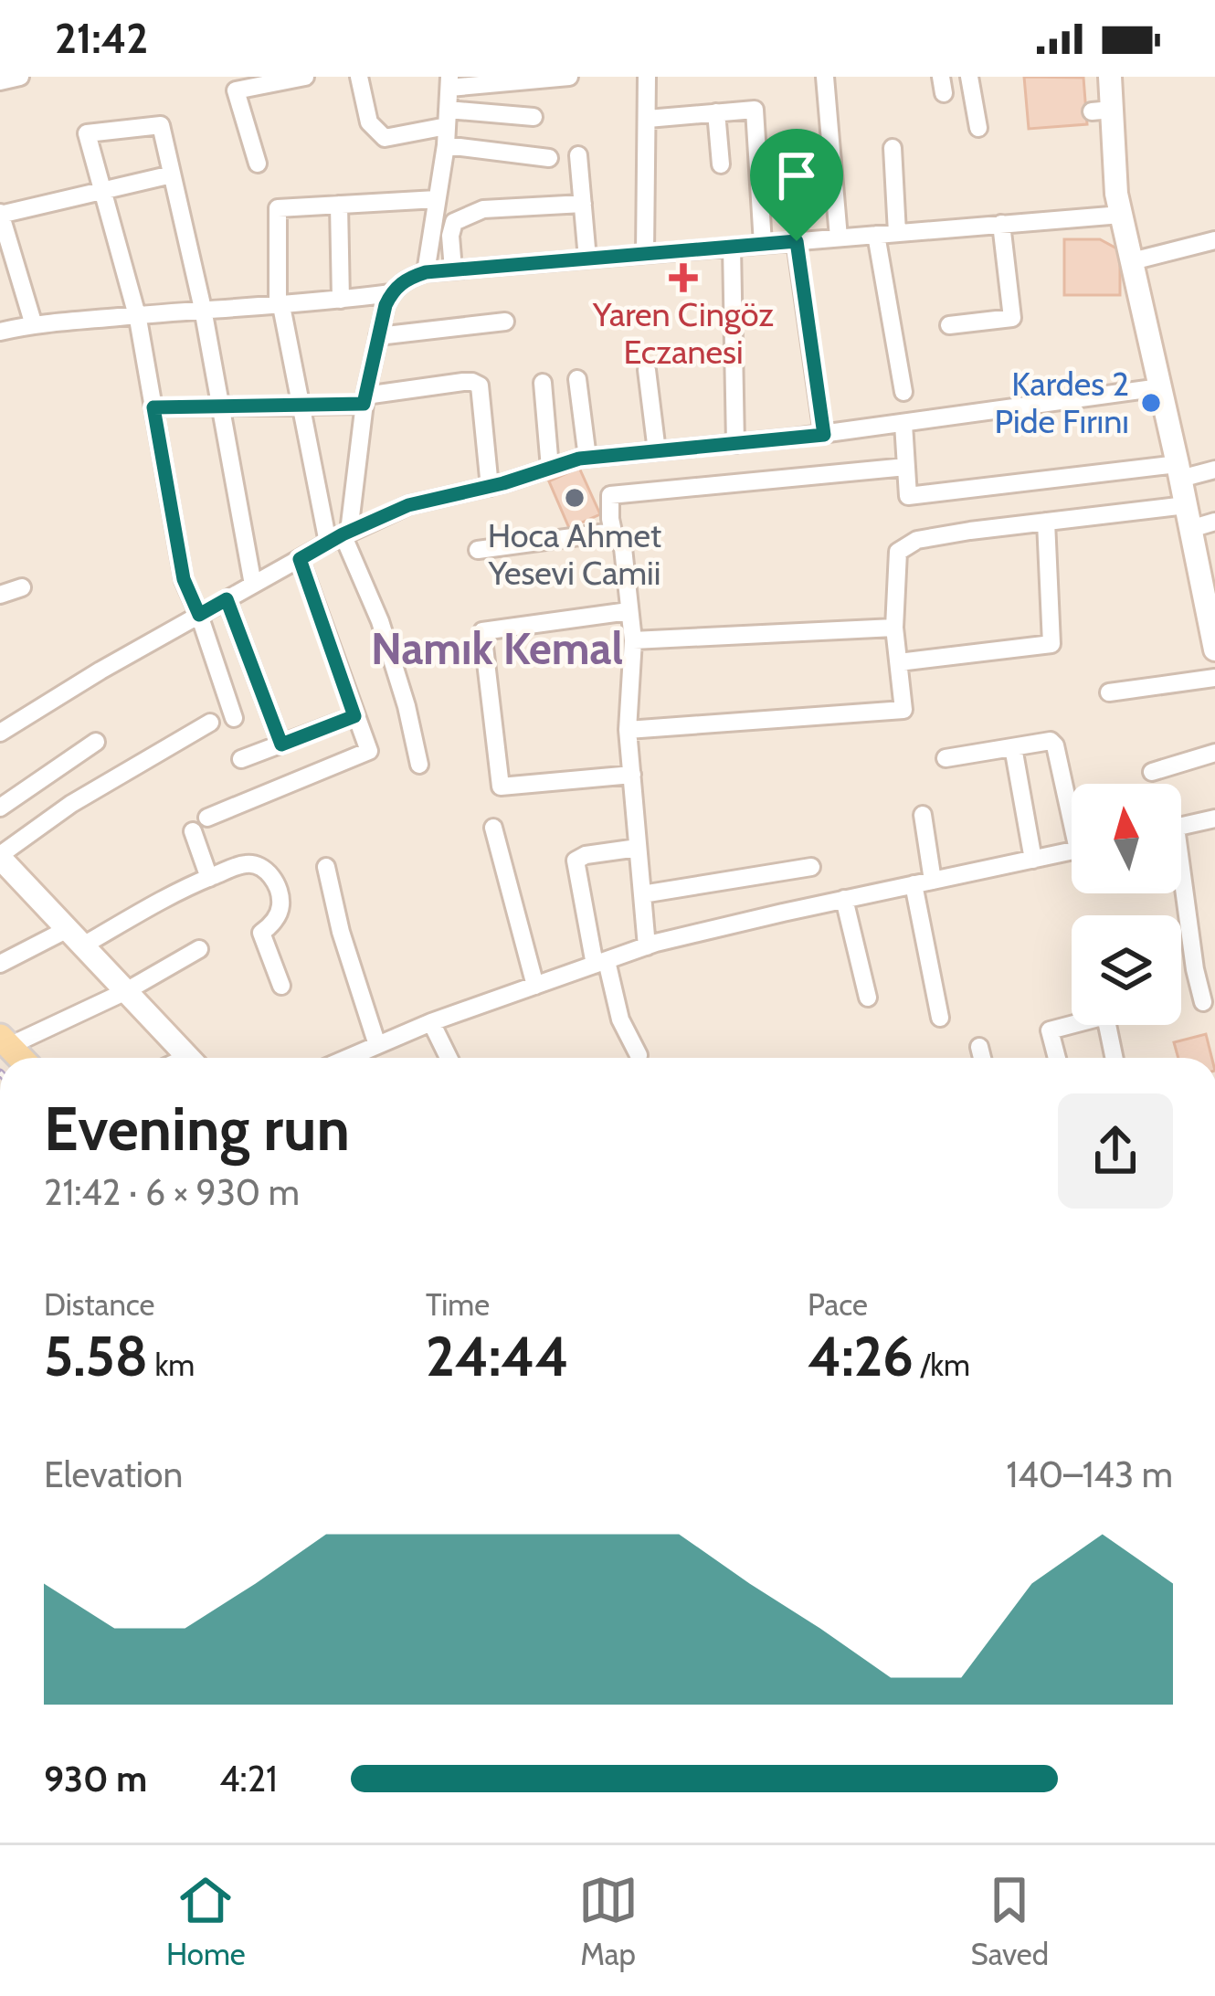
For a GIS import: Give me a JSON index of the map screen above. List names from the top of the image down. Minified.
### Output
{"districts":["Namık Kemal"],"places":{"health":["Yaren Cingöz Eczanesi"],"other":["Kardes 2 Pide Fırını","Hoca Ahmet Yesevi Camii"]},"north":"top","page":{"status":"21:42","heading":["Evening run","21:42 · 6 × 930 m"],"stats":[["Distance","5.58 km"],["Time","24:44"],["Pace","4:26 /km"]],"chart":["Elevation","140–143 m"],"list":[{"name":"930 m","note":"4:21"}],"tabs":["Home","Map","Saved"]}}
